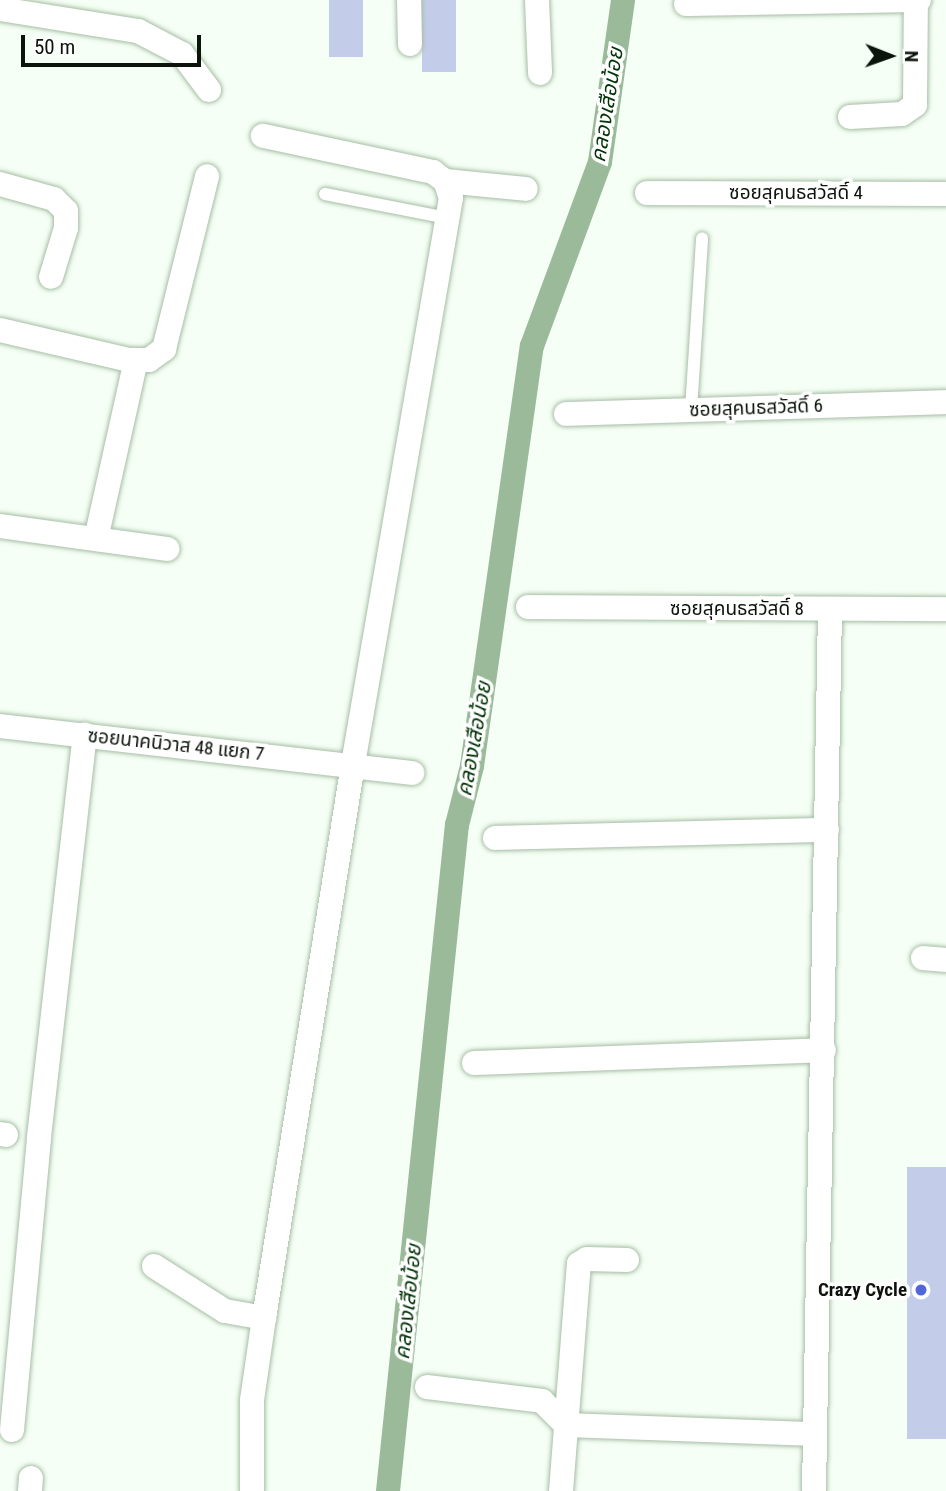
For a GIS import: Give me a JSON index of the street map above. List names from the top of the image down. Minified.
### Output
{"streets":{"street":["ซอยสุคนธสวัสดิ์ 4","ซอยสุคนธสวัสดิ์ 6","ซอยสุคนธสวัสดิ์ 8","ซอยนาคนิวาส 48 แยก 7"]},"water":["คลองเสือน้อย"],"places":["Crazy Cycle"],"scale_bar":"50 m","north":"right"}
